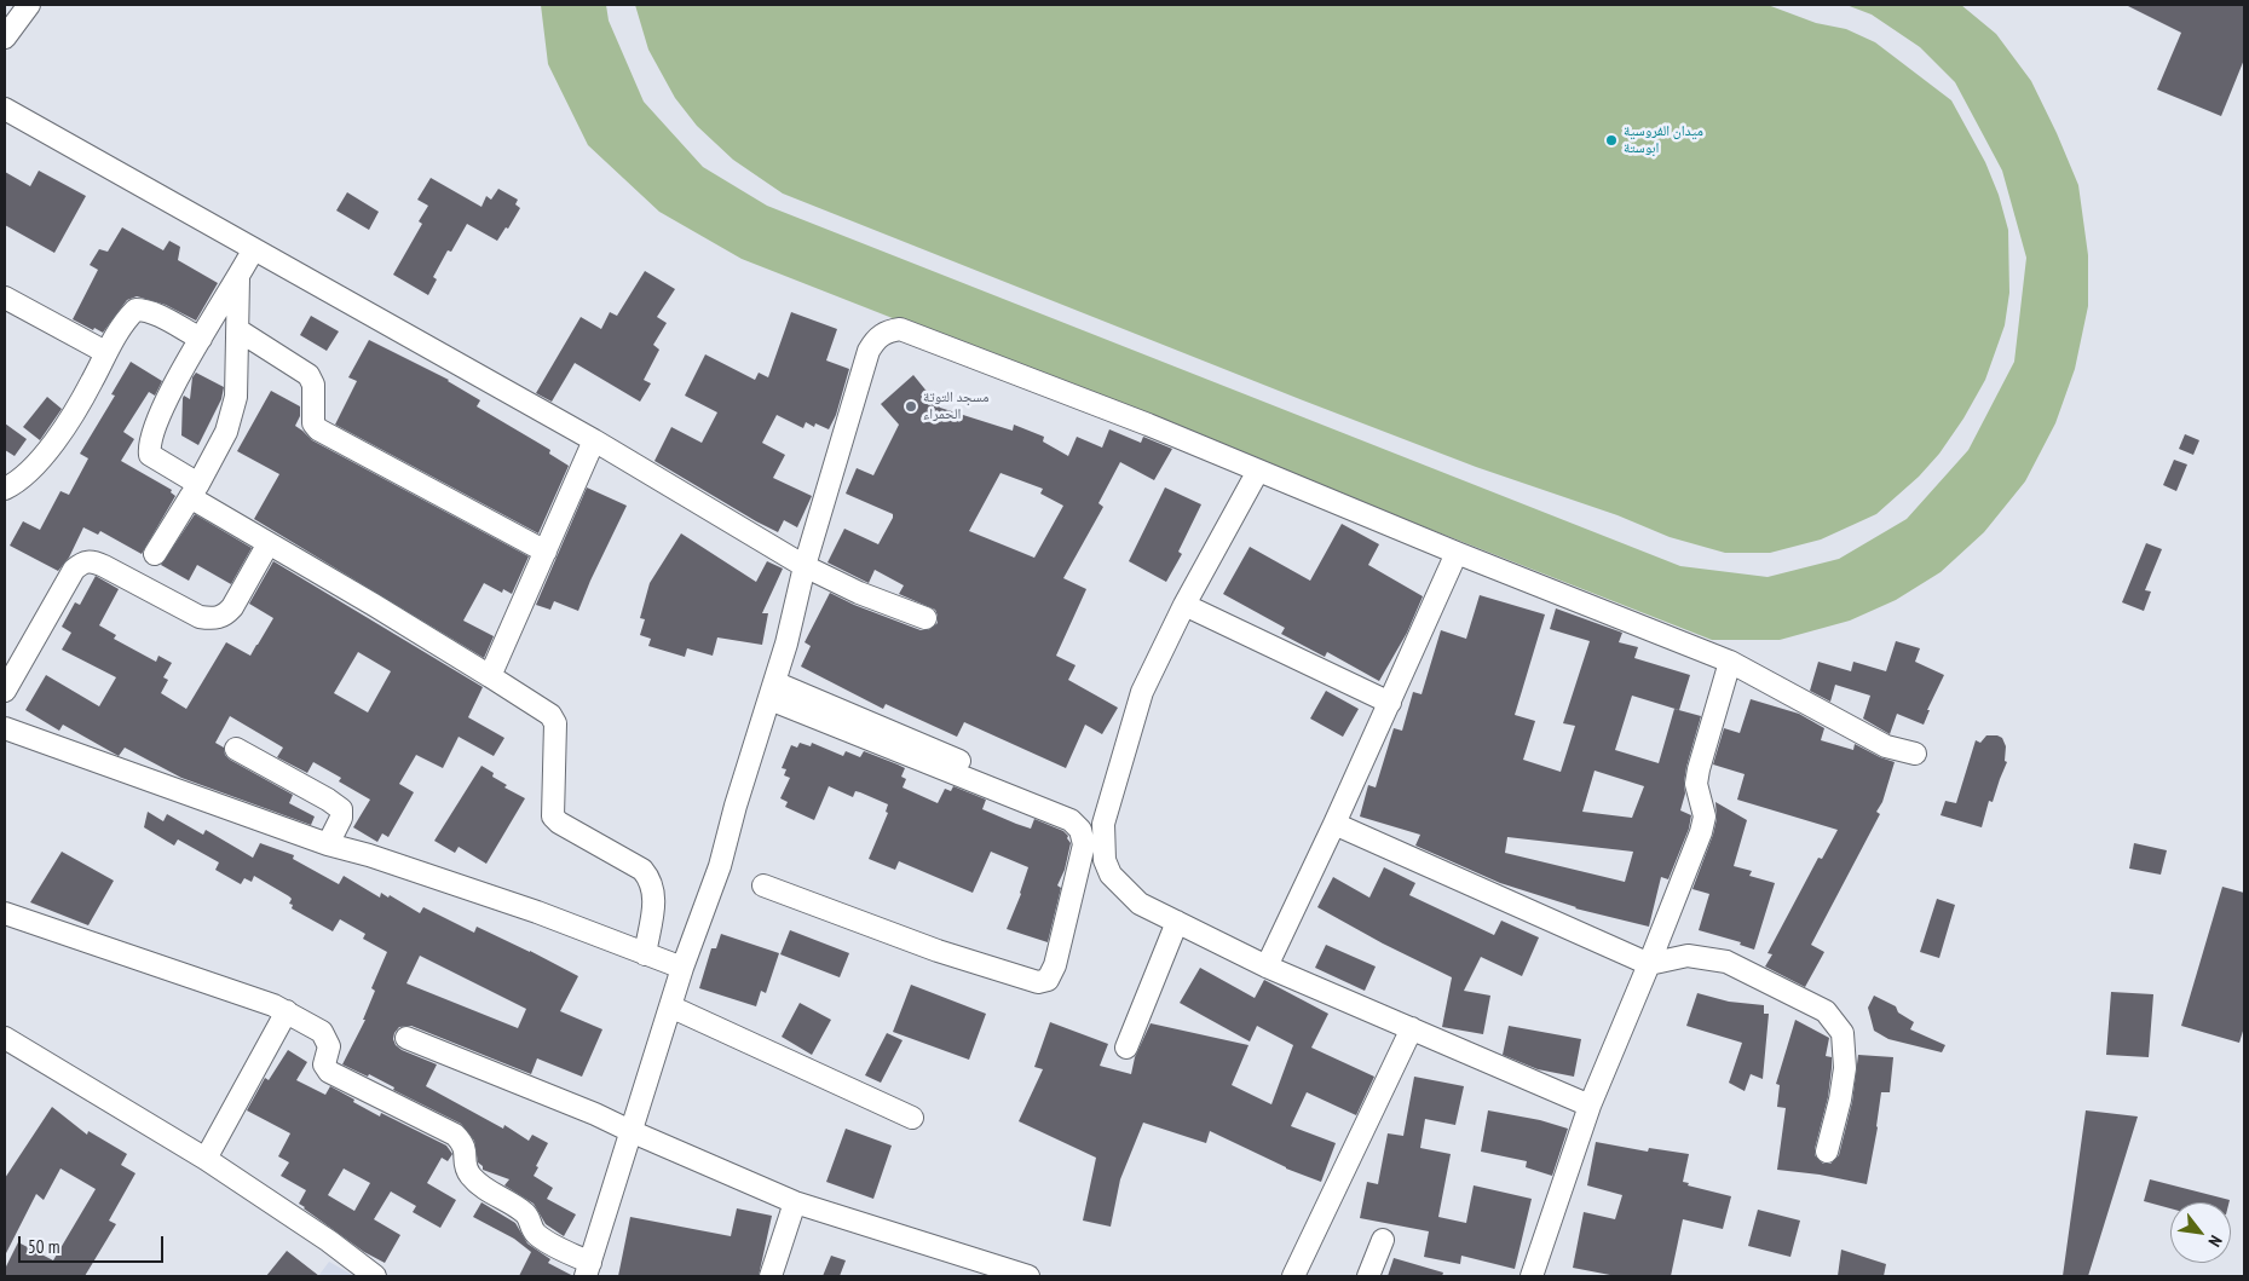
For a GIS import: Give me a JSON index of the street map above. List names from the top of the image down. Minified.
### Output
{"places":["ميدان الفروسية ابوستة","مسجد التوتة الحمراء"],"scale_bar":"50 m","north":"bottom right"}
